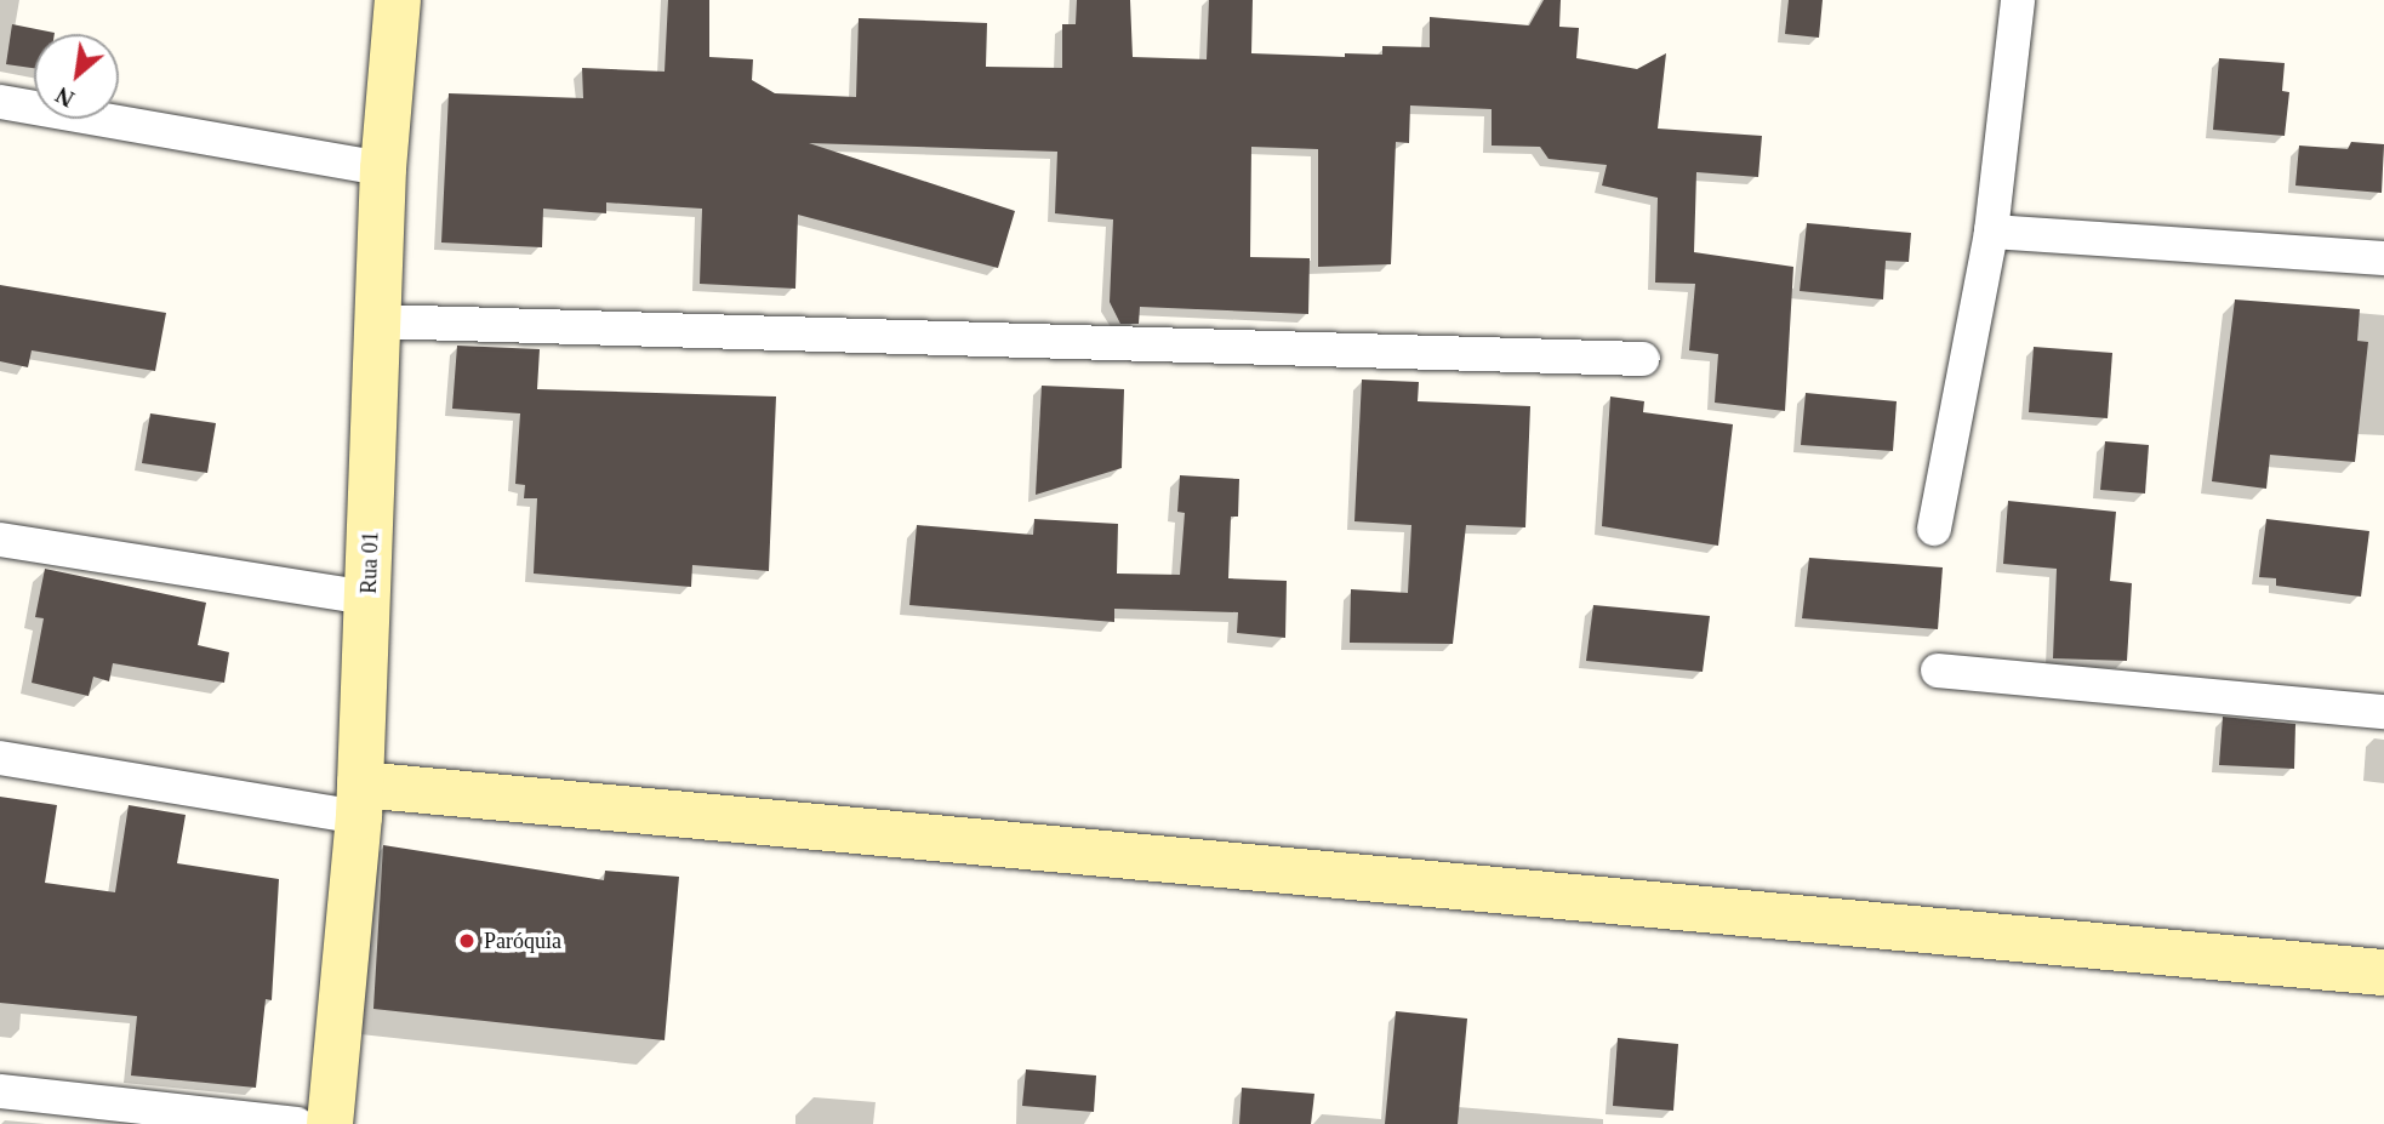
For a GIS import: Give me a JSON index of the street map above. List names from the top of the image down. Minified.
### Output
{"streets":{"street":["Rua 01"]},"places":["Paróquia"],"north":"bottom left"}
